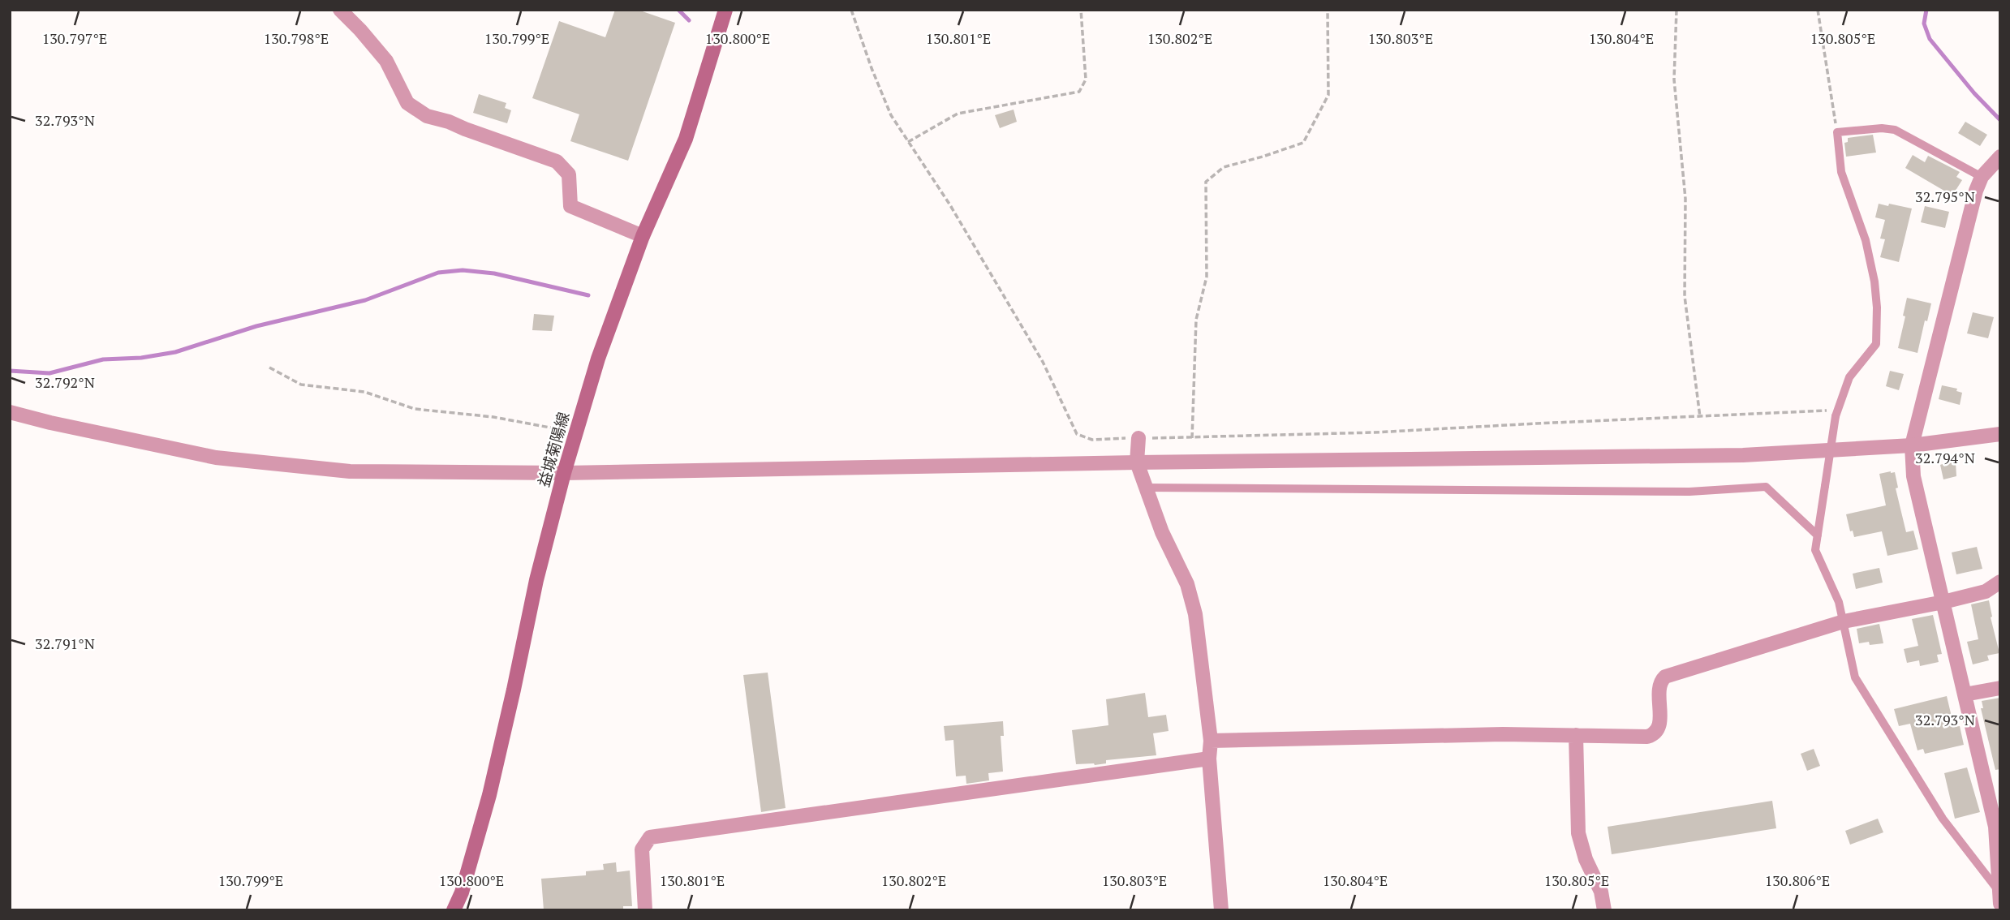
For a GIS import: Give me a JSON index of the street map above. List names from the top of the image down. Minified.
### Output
{"streets":{"main road":["益城菊陽線"]},"coordinates":["130.797°E","130.798°E","130.799°E","130.800°E","130.801°E","130.802°E","130.803°E","130.804°E","130.805°E","32.793°N","32.795°N","32.792°N","32.794°N","32.791°N","130.806°E"]}
